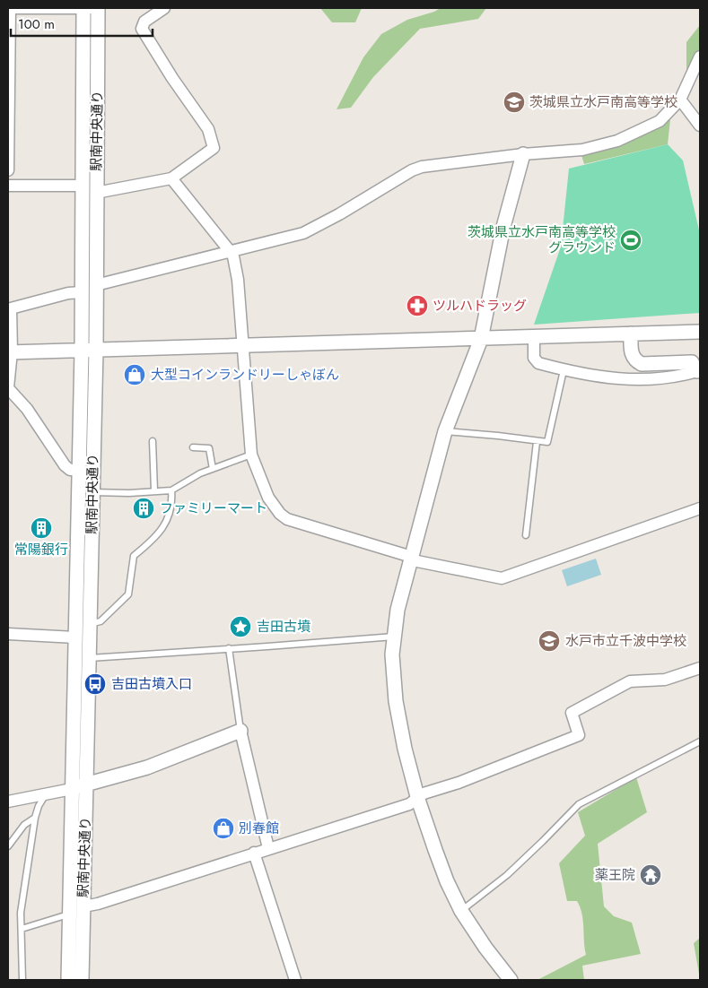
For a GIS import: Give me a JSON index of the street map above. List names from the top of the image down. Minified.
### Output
{"streets":{"street":["駅南中央通り"]},"places":{"school or university":["茨城県立水戸南高等学校","水戸市立千波中学校"],"sports":["茨城県立水戸南高等学校 グラウンド"],"pharmacy":["ツルハドラッグ"],"shop":["大型コインランドリーしゃぼん","別春館"],"building":["ファミリーマート","常陽銀行"],"place":["吉田古墳"],"bus stop":["吉田古墳入口"],"temple":["薬王院"]},"scale_bar":"100 m"}
